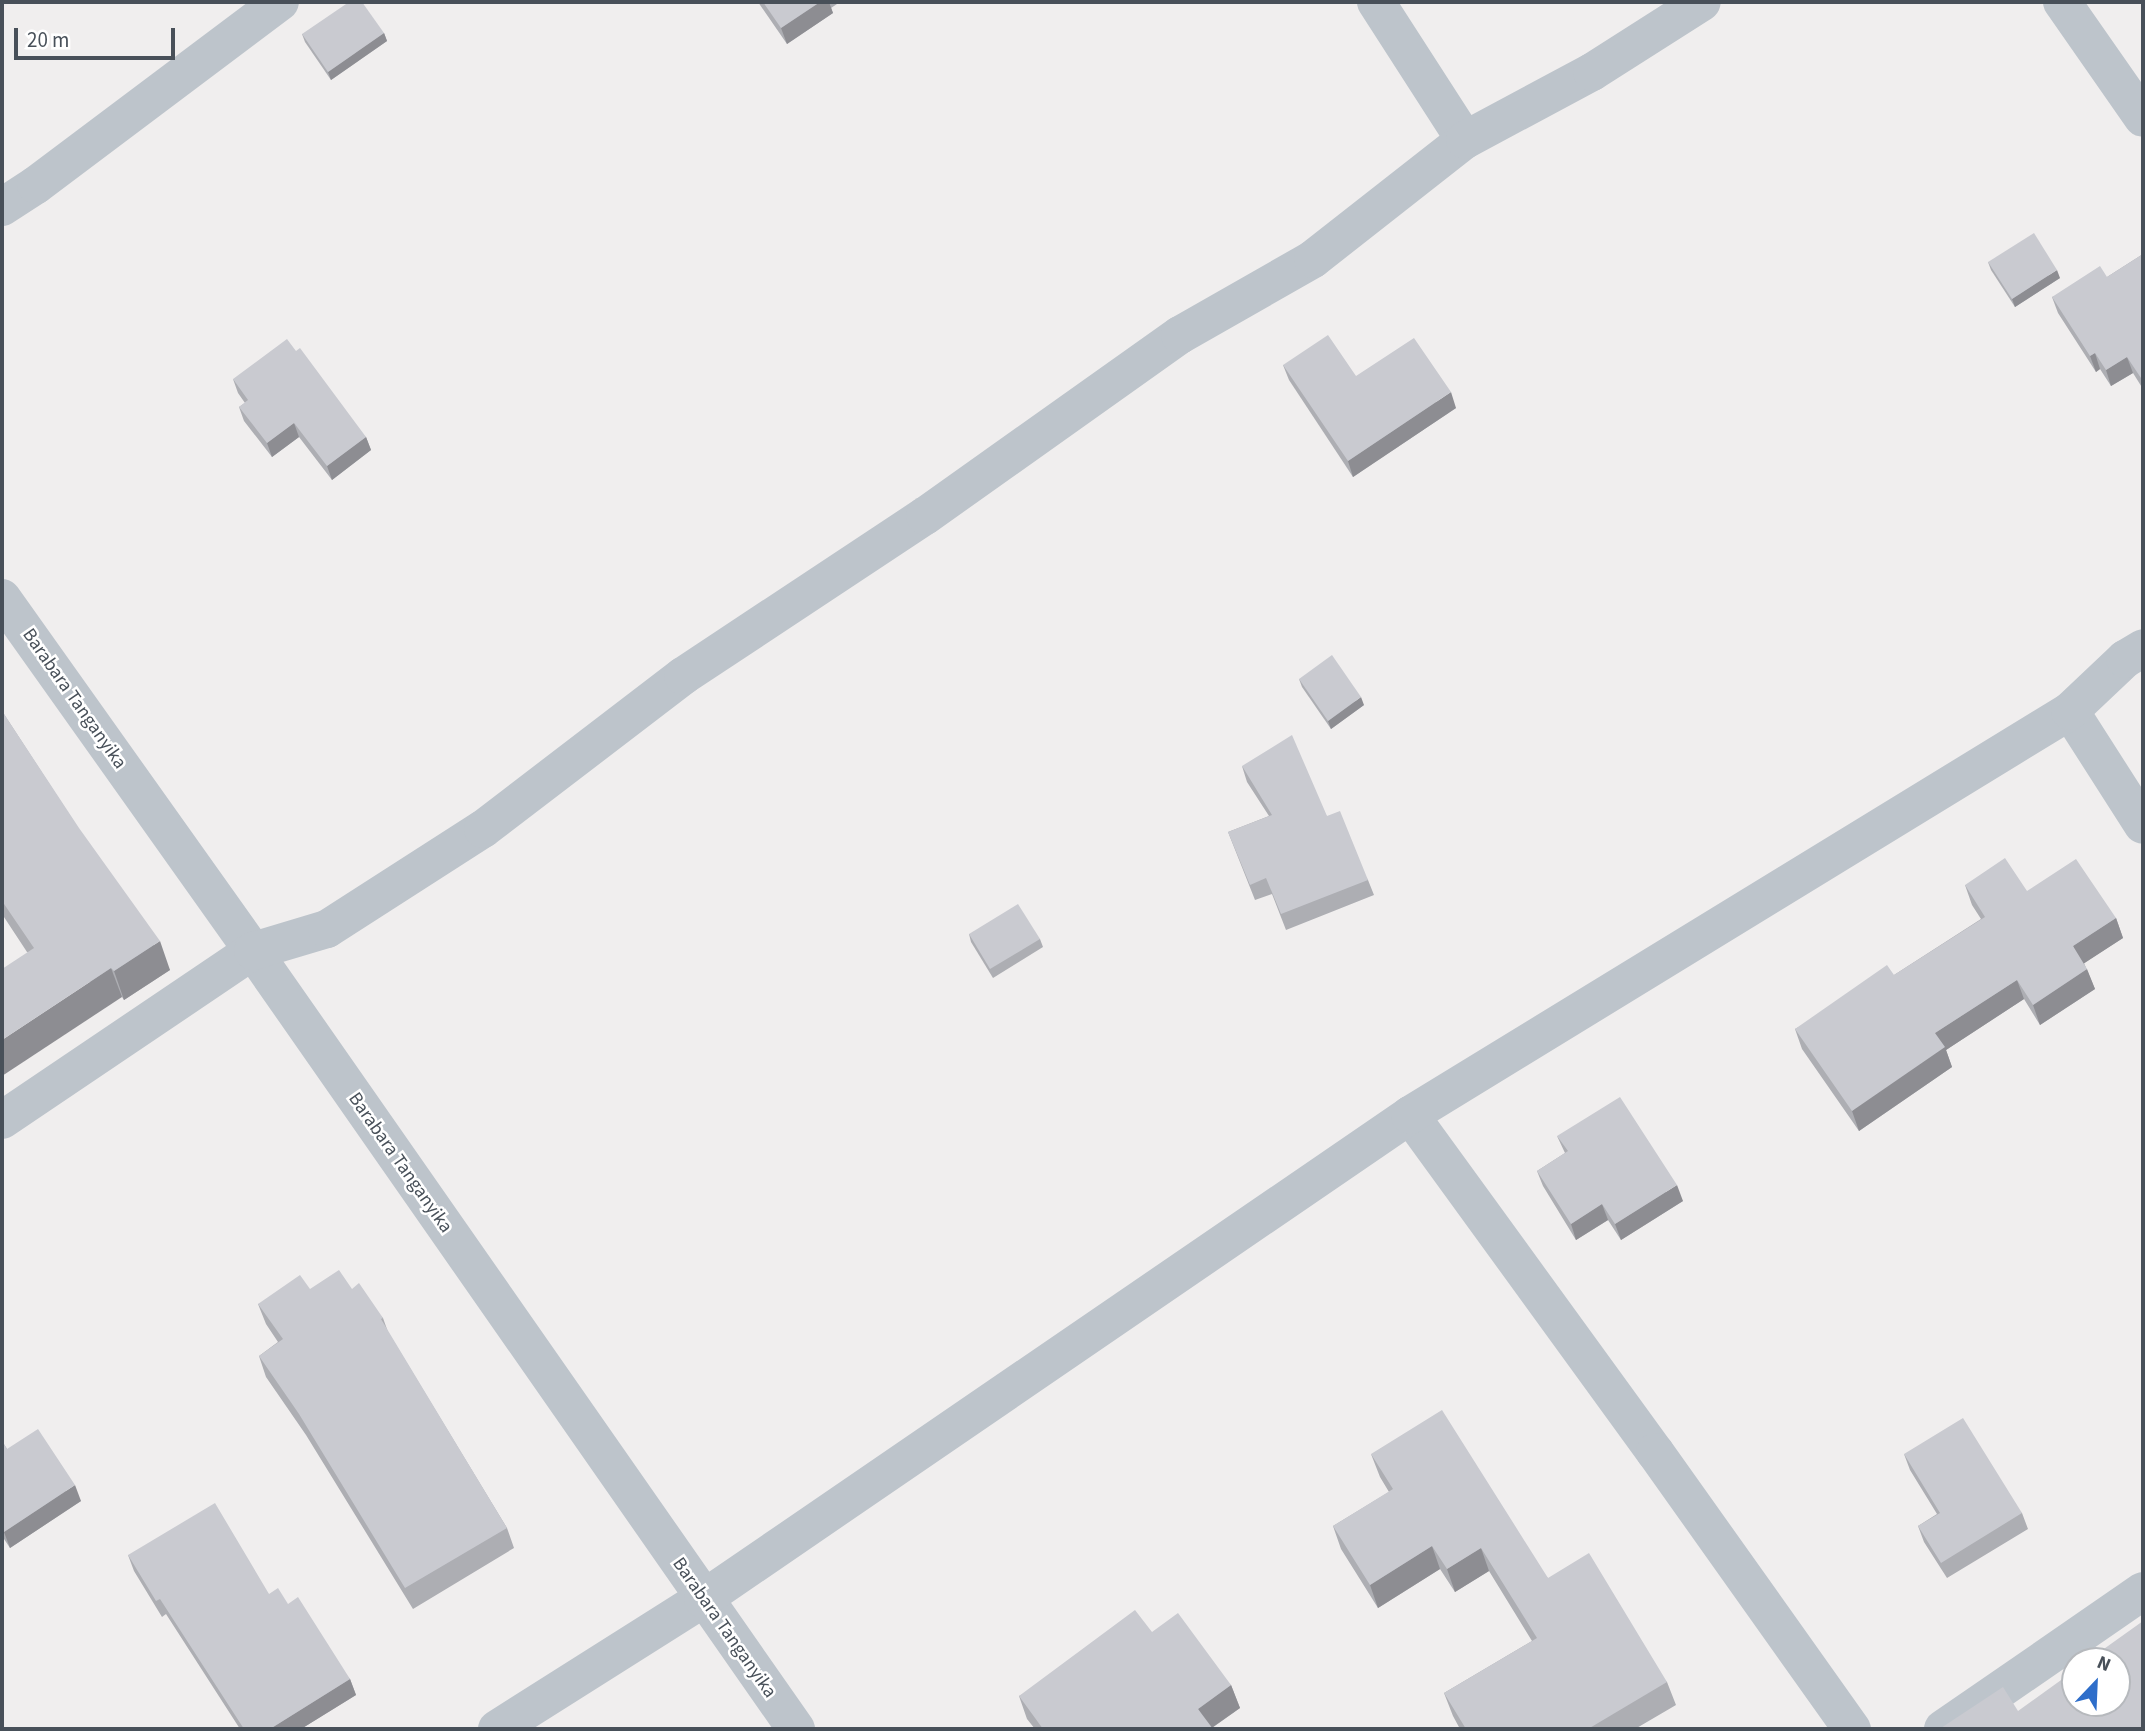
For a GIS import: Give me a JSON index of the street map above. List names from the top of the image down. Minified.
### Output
{"streets":{"street":["Barabara Tanganyika"]},"scale_bar":"20 m","north":"top right"}
